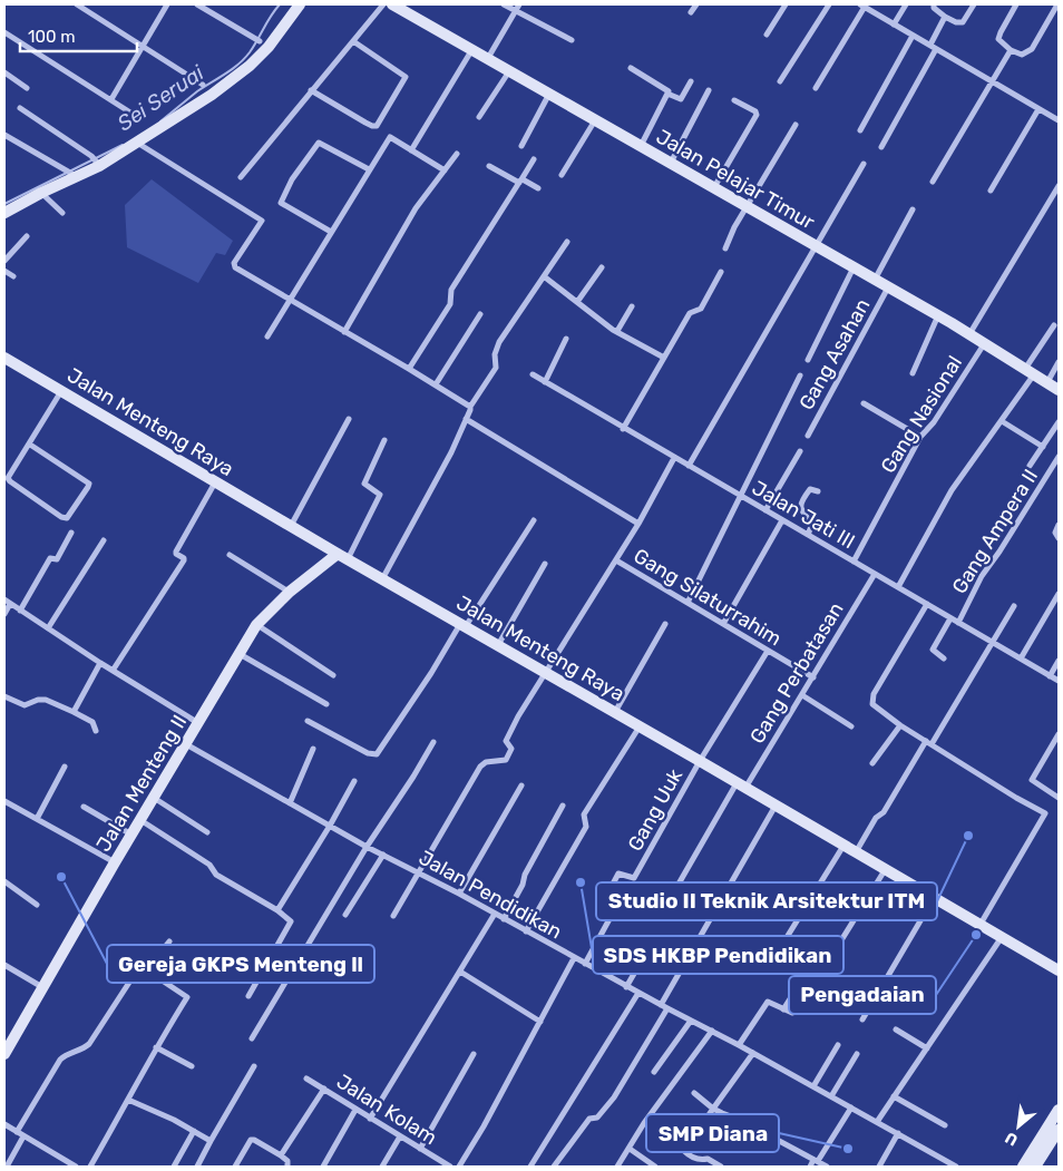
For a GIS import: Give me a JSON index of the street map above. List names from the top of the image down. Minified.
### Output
{"streets":{"street":["Jalan Pelajar Timur","Gang Asahan","Gang Nasional","Jalan Menteng Raya","Jalan Jati III","Gang Ampera II","Gang Silaturrahim","Gang Perbatasan","Jalan Menteng II","Gang Uuk","Jalan Pendidikan","Jalan Kolam"]},"crossings":[["Jalan Pelajar Timur","Gang Asahan"],["Jalan Pelajar Timur","Gang Nasional"],["Gang Nasional","Jalan Jati III"],["Jalan Menteng Raya","Gang Perbatasan"],["Jalan Menteng Raya","Jalan Menteng II"],["Jalan Menteng Raya","Gang Uuk"],["Jalan Jati III","Gang Ampera II"],["Jalan Jati III","Gang Perbatasan"],["Gang Silaturrahim","Gang Perbatasan"],["Gang Silaturrahim","Gang Uuk"],["Jalan Menteng II","Jalan Pendidikan"],["Gang Uuk","Jalan Pendidikan"]],"water":["Sei Seruai"],"places":["Studio II Teknik Arsitektur ITM","Gereja GKPS Menteng ll","SDS HKBP Pendidikan","Pengadaian","SMP Diana"],"scale_bar":"100 m","north":"bottom left"}
